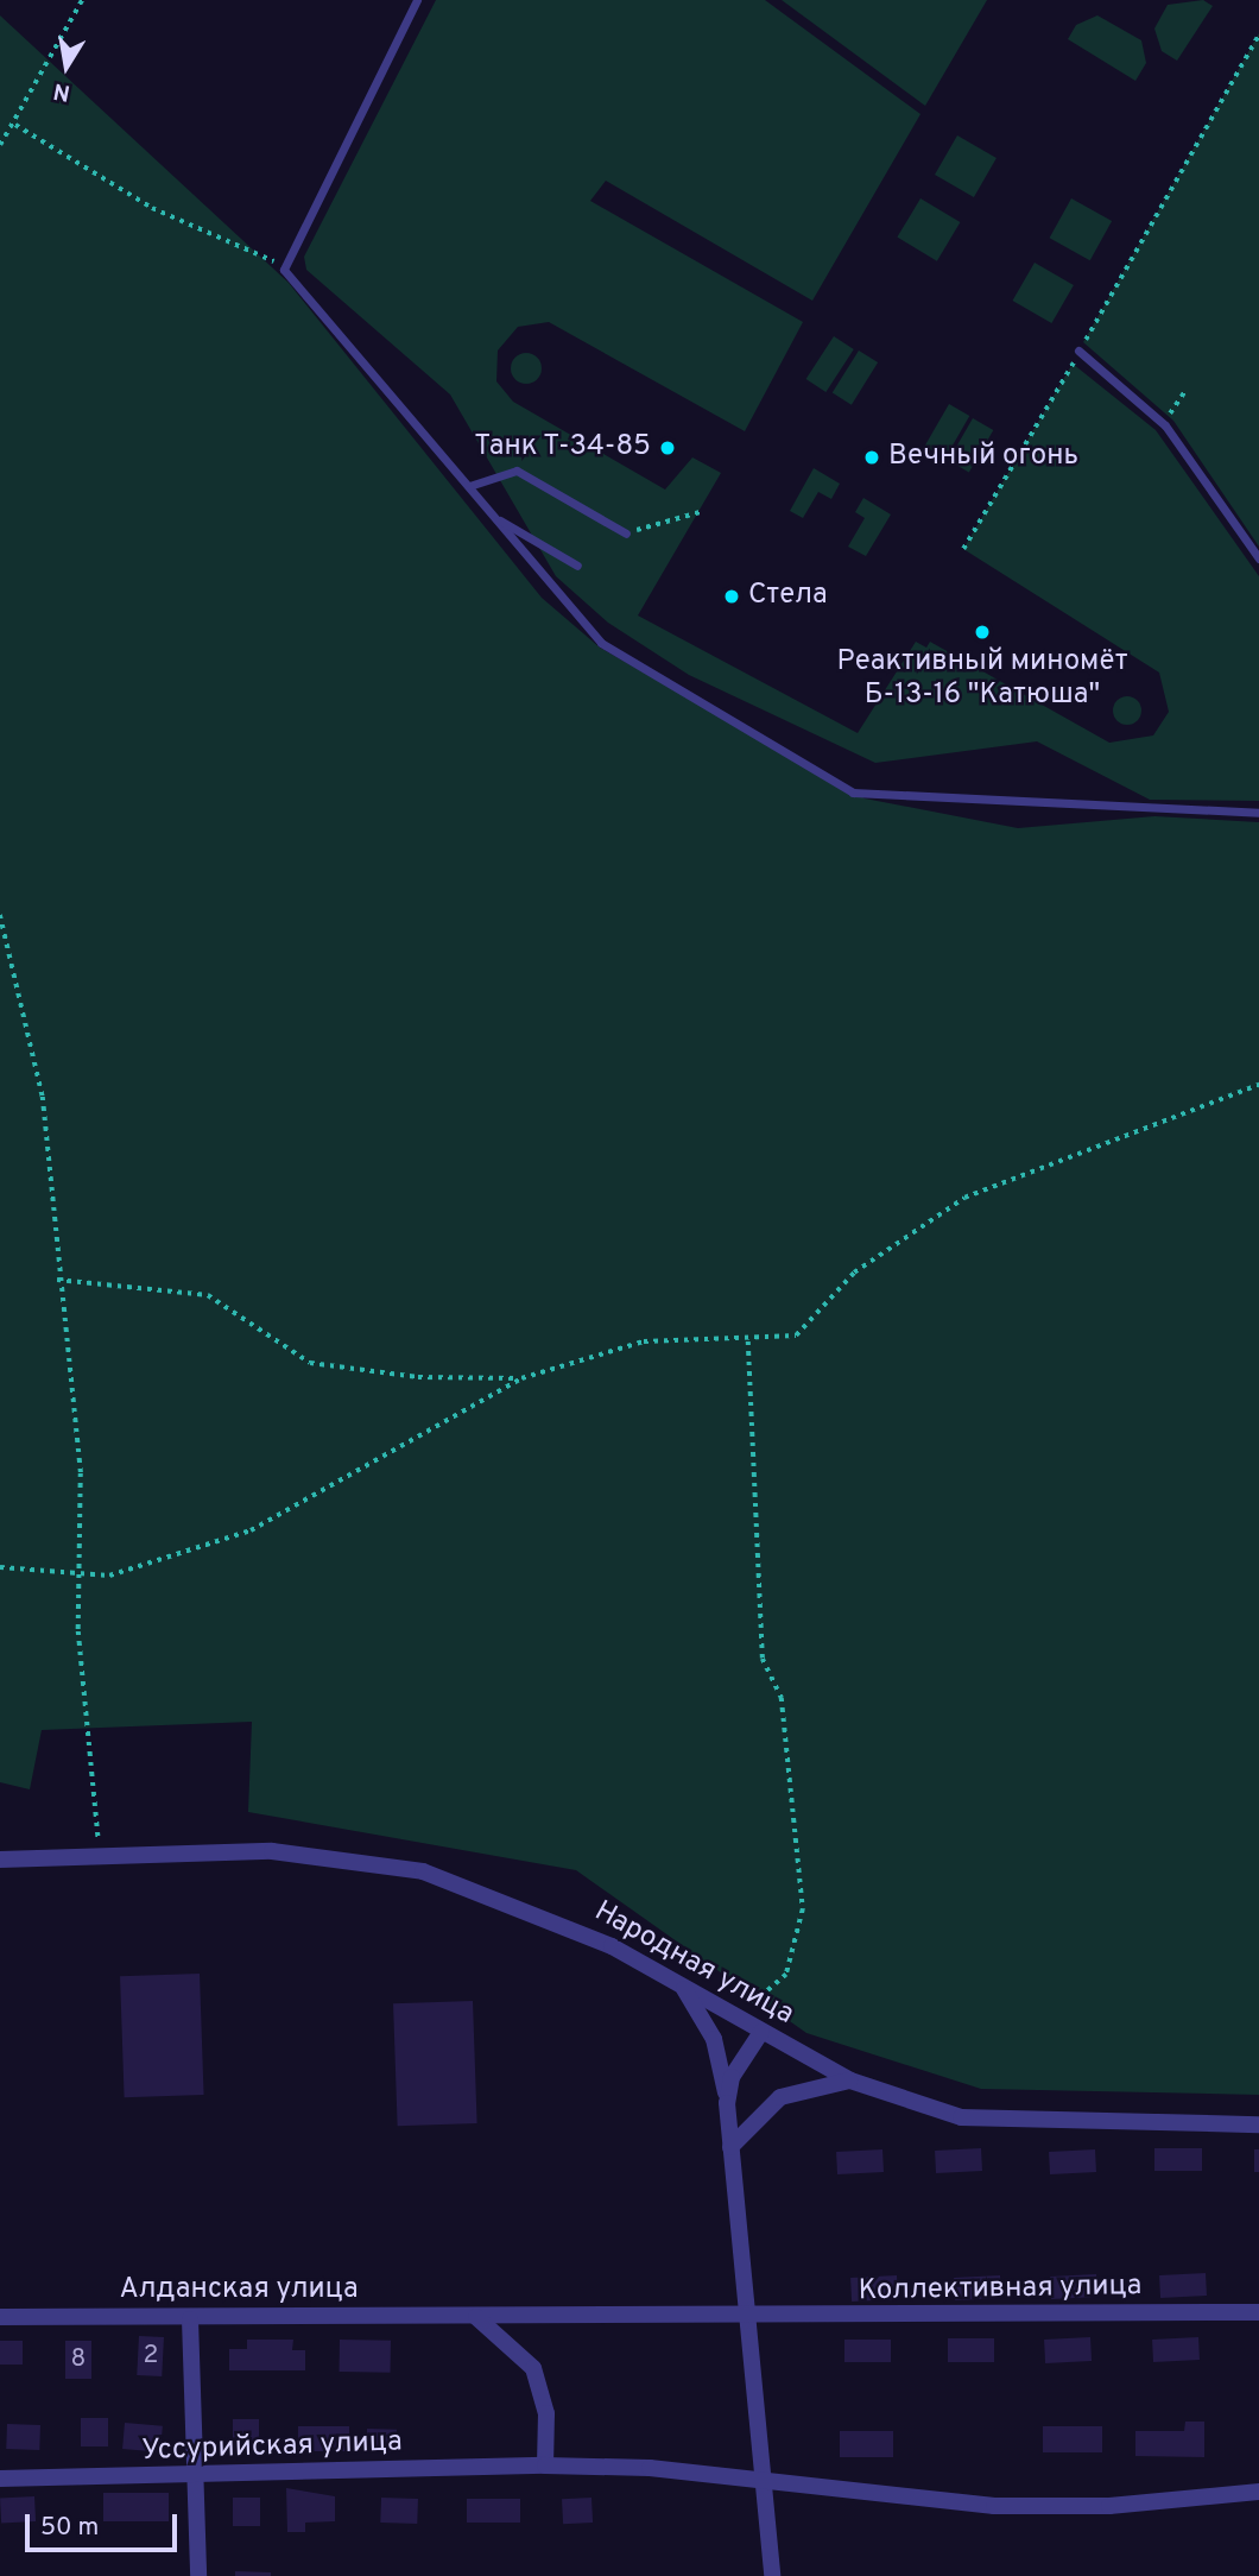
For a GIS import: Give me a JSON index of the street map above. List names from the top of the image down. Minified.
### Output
{"streets":{"street":["Народная улица","Коллективная улица","Алданская улица","Уссурийская улица"]},"crossings":[["Коллективная улица","Алданская улица"]],"places":["Танк Т-34-85","Вечный огонь","Стела","Реактивный миномёт Б-13-16 \"Катюша\""],"house_numbers":["2","8"],"scale_bar":"50 m","north":"bottom"}
